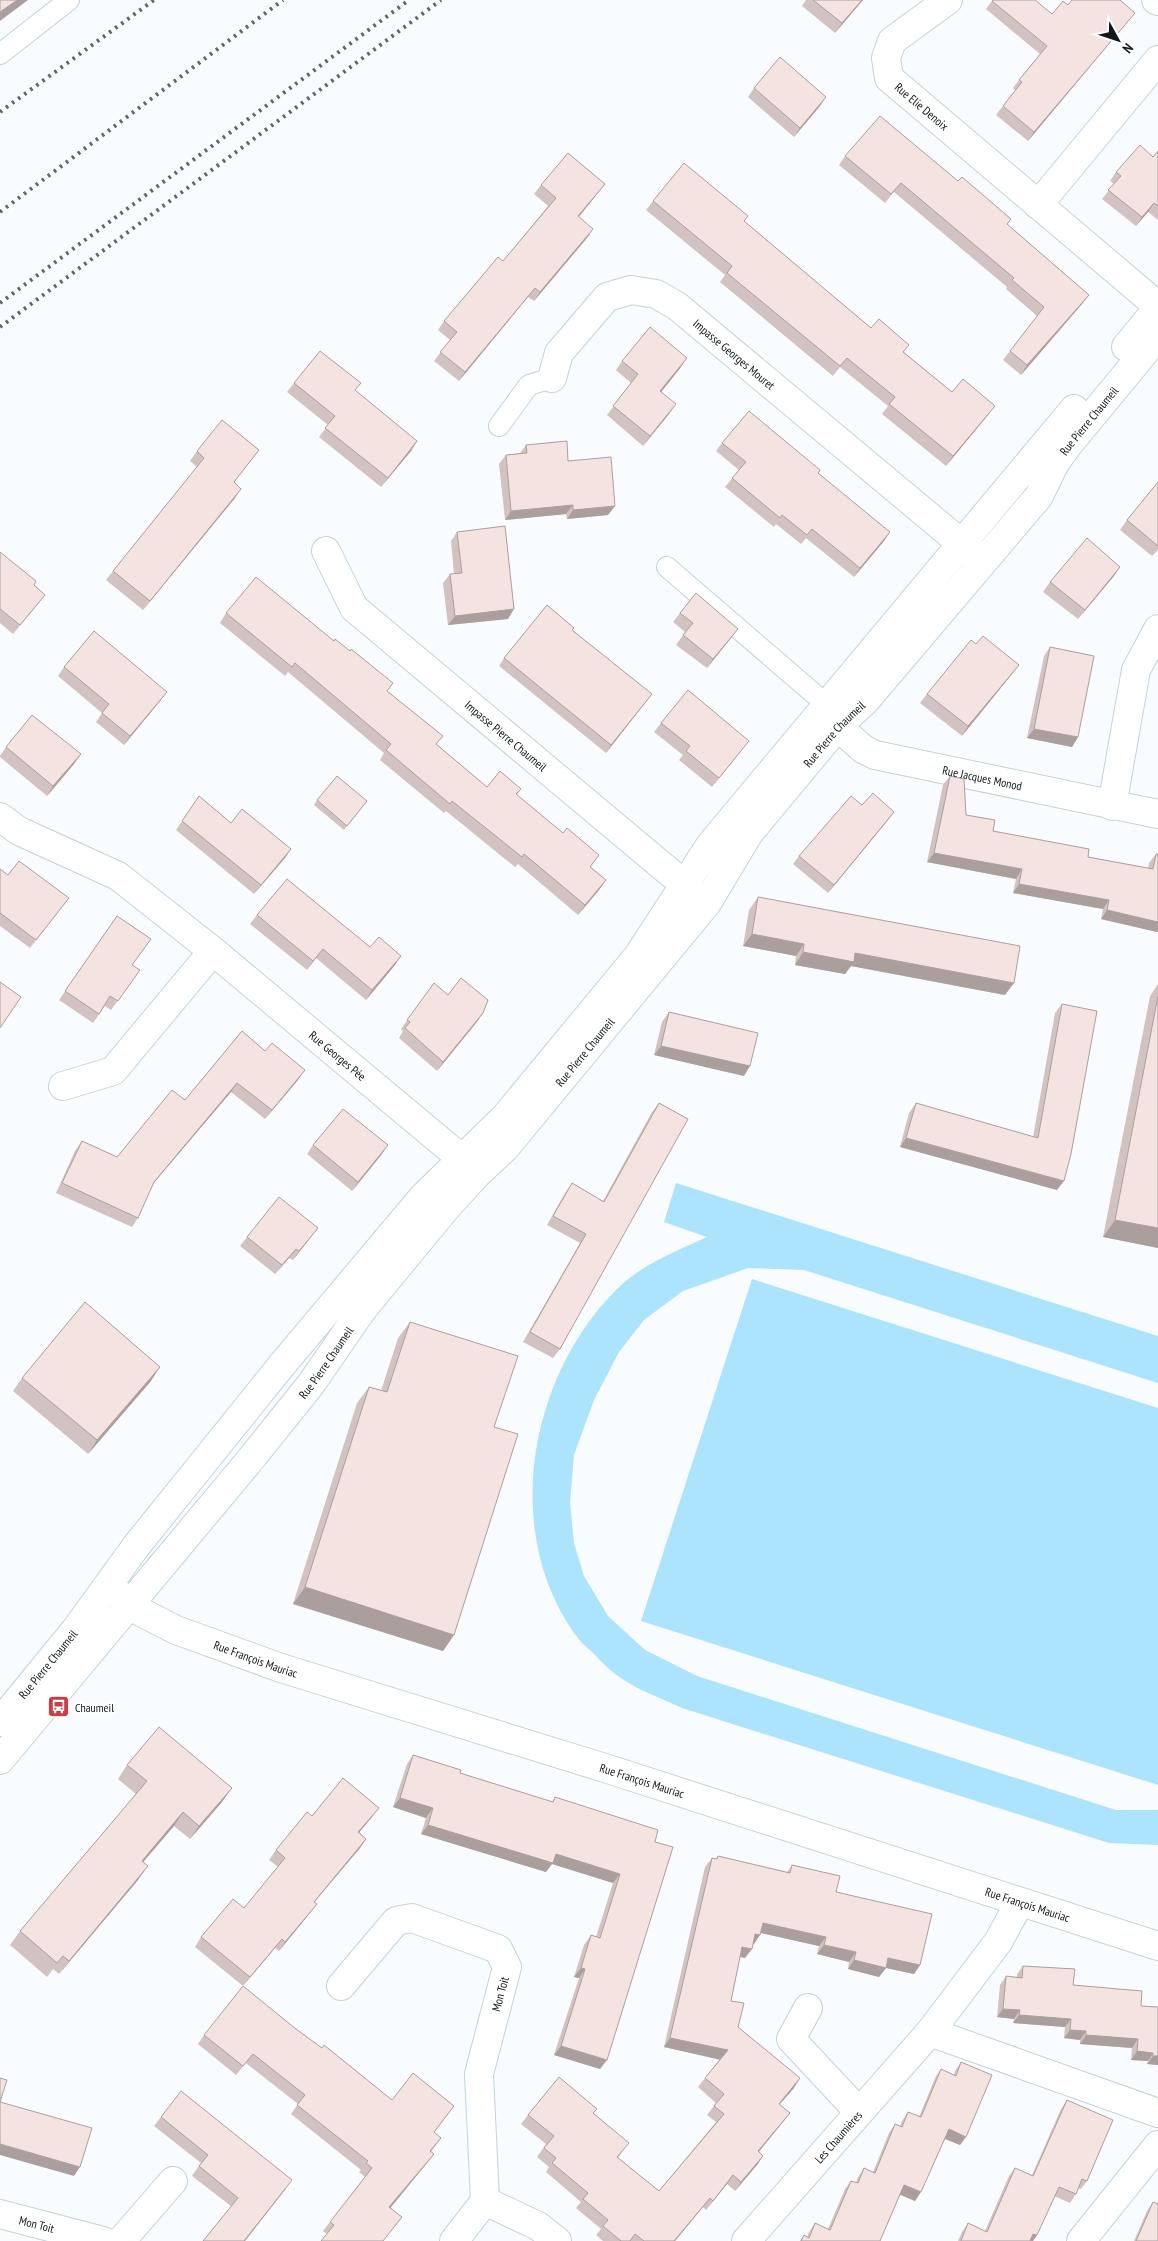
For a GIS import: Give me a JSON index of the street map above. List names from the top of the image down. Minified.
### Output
{"streets":{"street":["Rue Elie Denoix","Impasse Georges Mouret","Rue Pierre Chaumeil","Impasse Pierre Chaumeil","Rue Jacques Monod","Rue Georges Pée","Rue François Mauriac","Mon Toit","Les Chaumières"]},"crossings":[["Rue Elie Denoix","Rue Pierre Chaumeil"],["Impasse Georges Mouret","Rue Pierre Chaumeil"],["Rue Pierre Chaumeil","Impasse Pierre Chaumeil"],["Rue Pierre Chaumeil","Rue Jacques Monod"],["Rue Pierre Chaumeil","Rue Georges Pée"],["Rue Pierre Chaumeil","Rue François Mauriac"],["Rue François Mauriac","Les Chaumières"]],"places":{"bus stop":["Chaumeil"]},"north":"bottom right"}
